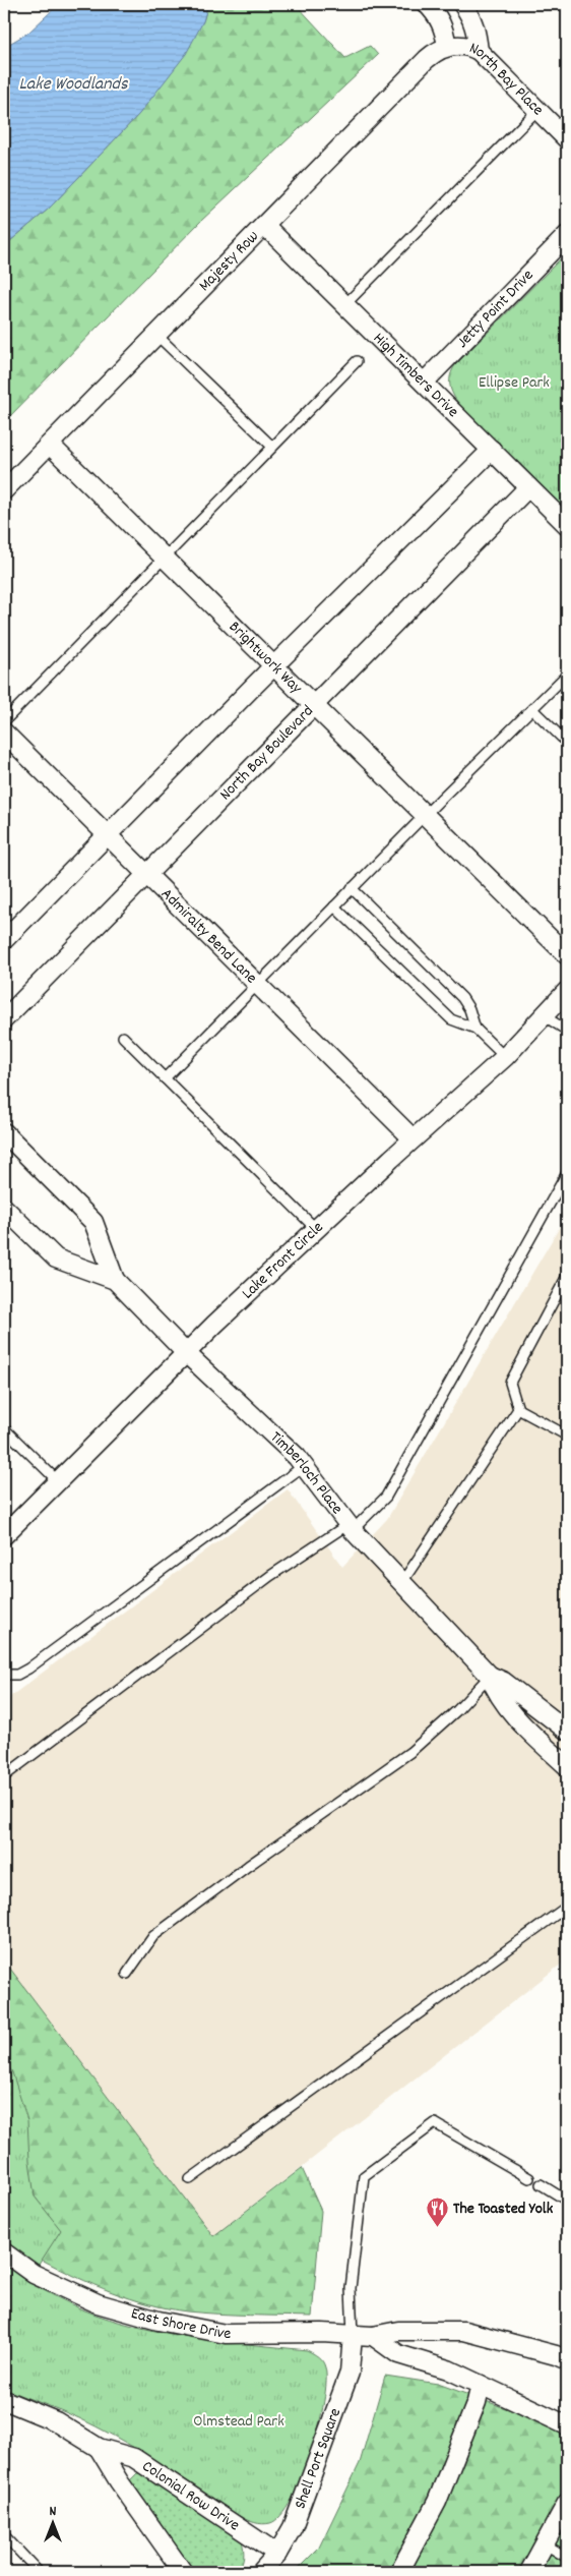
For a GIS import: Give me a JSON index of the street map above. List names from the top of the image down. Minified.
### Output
{"streets":{"street":["North Bay Place","Majesty Row","Jetty Point Drive","High Timbers Drive","Brightwork Way","North Bay Boulevard","Admiralty Bend Lane","Lake Front Circle","Timberloch Place","East Shore Drive","Shell Port Square","Colonial Row Drive"]},"crossings":[["North Bay Place","Majesty Row"],["Majesty Row","High Timbers Drive"],["Majesty Row","Brightwork Way"],["Jetty Point Drive","High Timbers Drive"],["High Timbers Drive","North Bay Boulevard"],["Brightwork Way","North Bay Boulevard"],["North Bay Boulevard","Admiralty Bend Lane"],["Admiralty Bend Lane","Lake Front Circle"],["Lake Front Circle","Timberloch Place"],["East Shore Drive","Shell Port Square"],["Shell Port Square","Colonial Row Drive"]],"water":["Lake Woodlands"],"parks":["Ellipse Park","Olmstead Park"],"places":{"restaurant":["The Toasted Yolk"]},"north":"top"}
